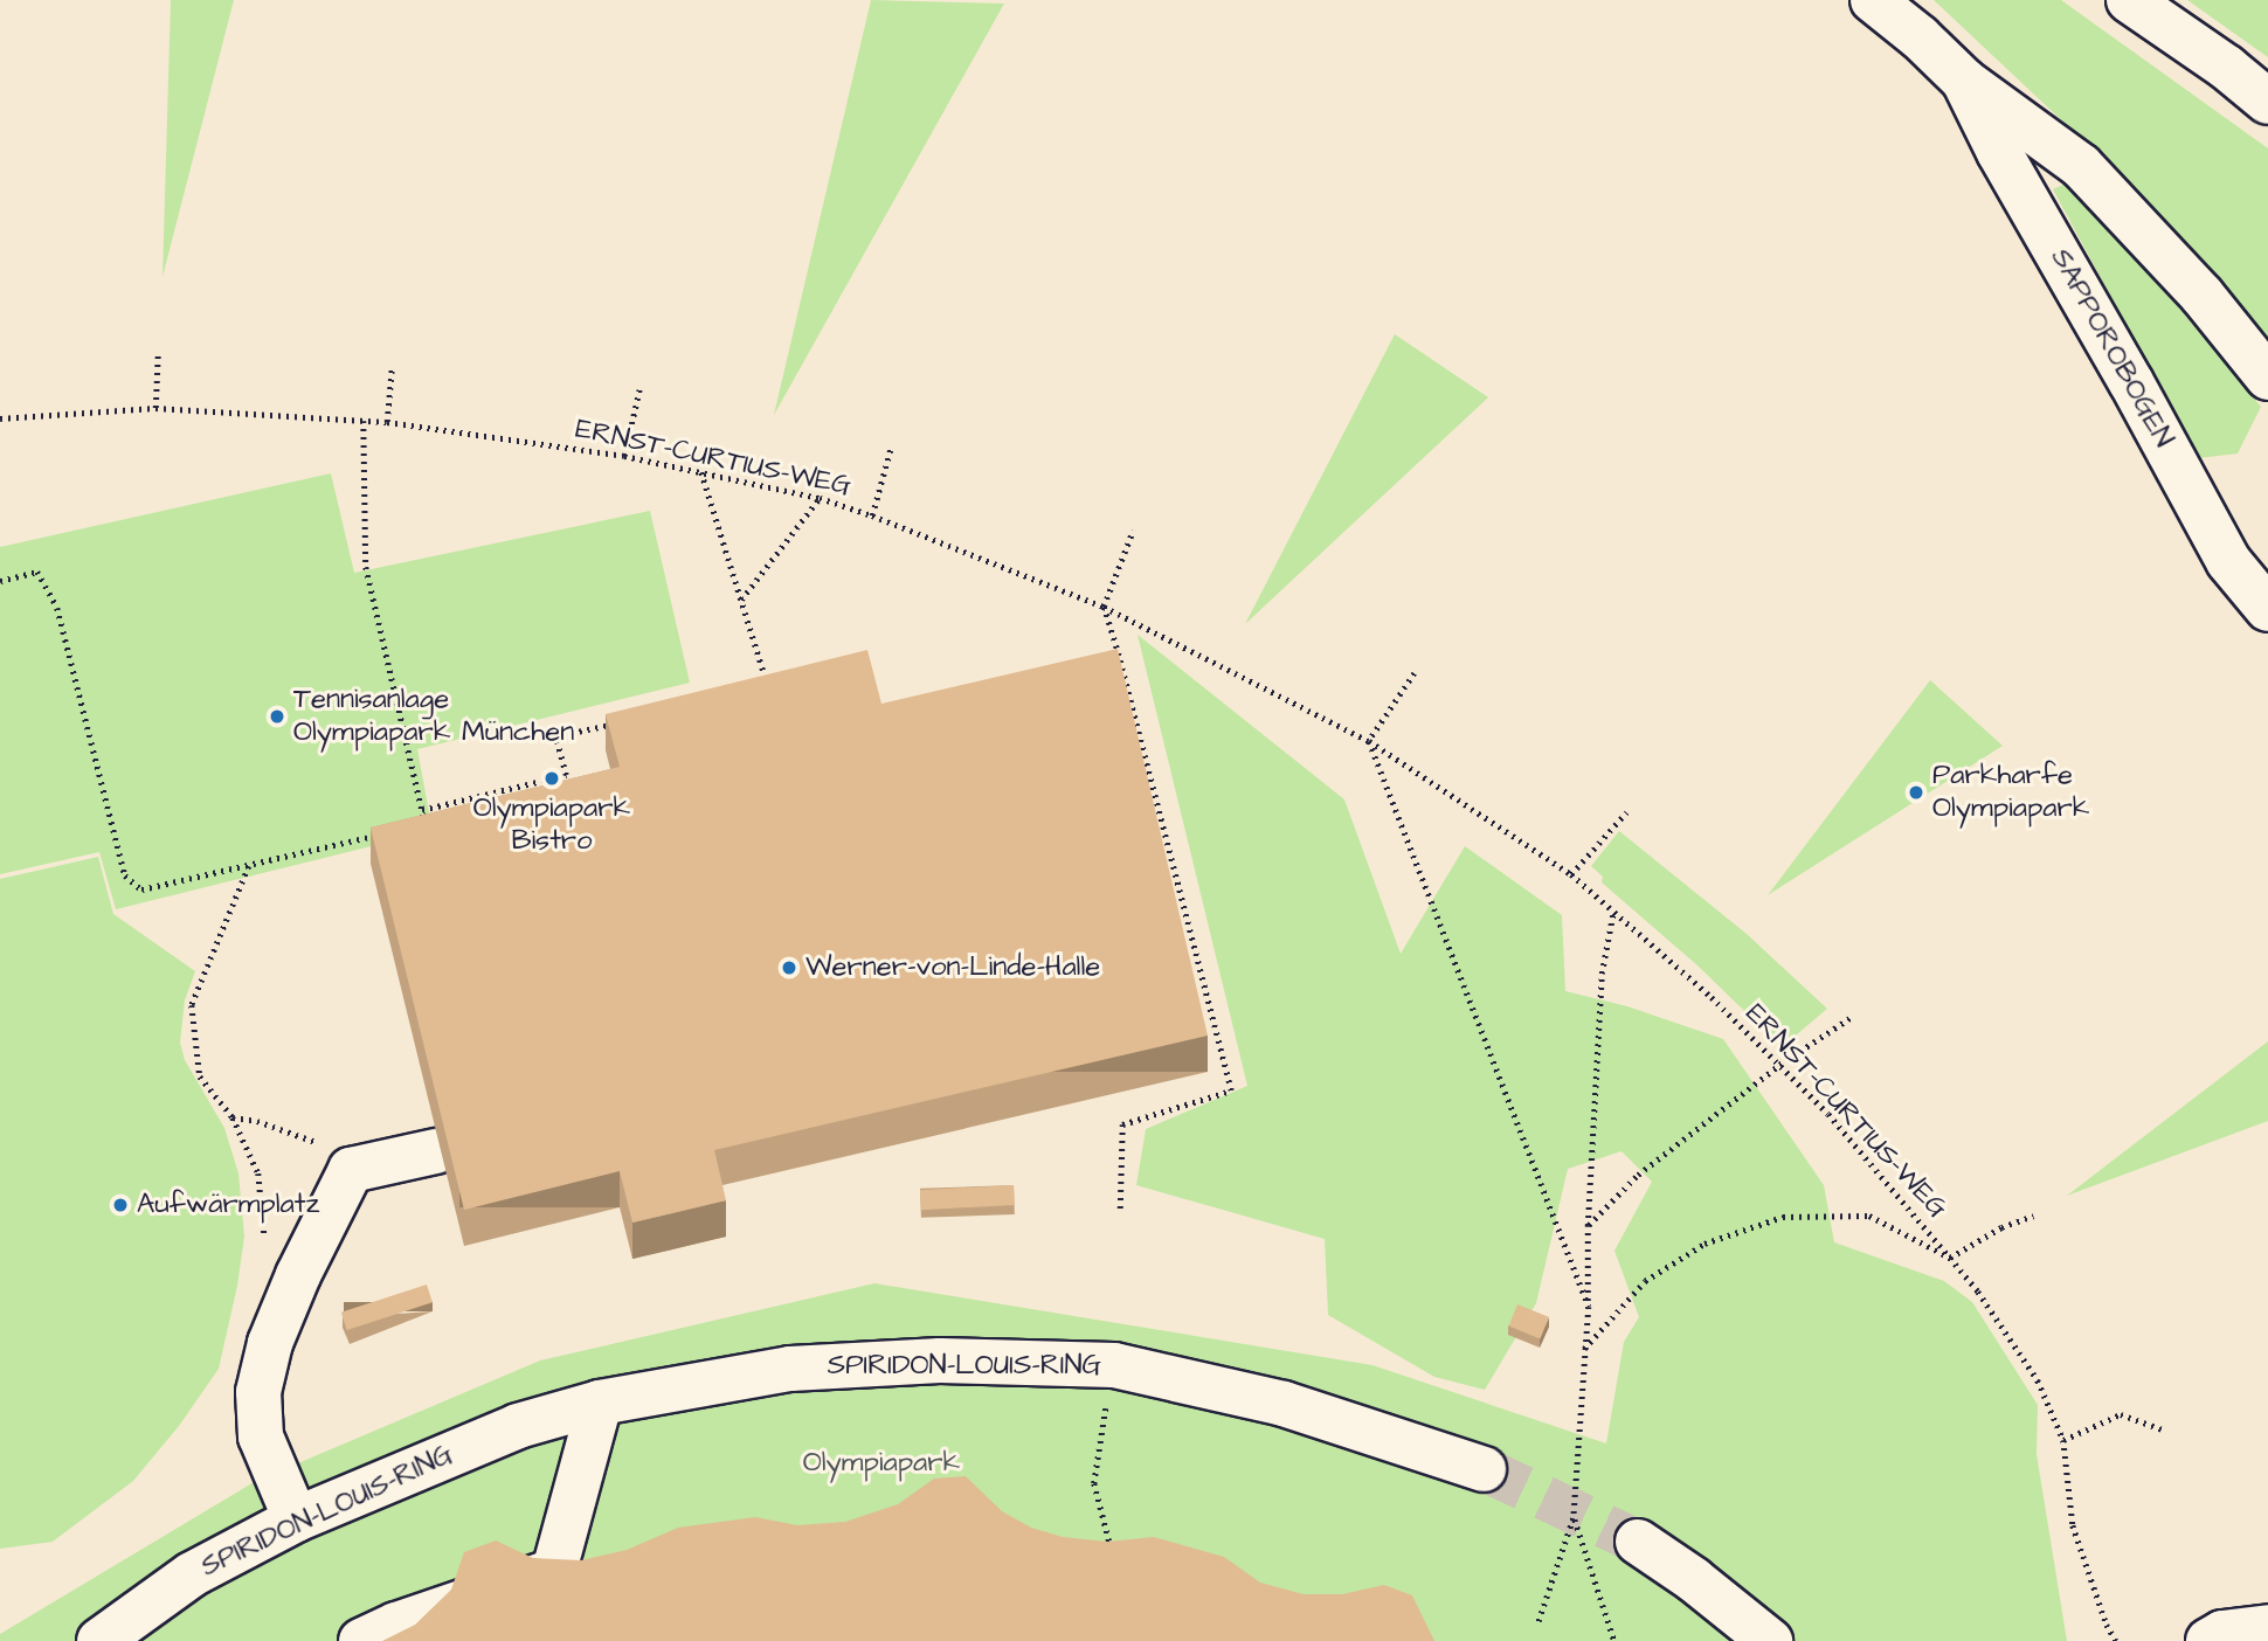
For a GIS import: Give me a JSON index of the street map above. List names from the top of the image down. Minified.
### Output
{"streets":{"main road":["SAPPOROBOGEN","SPIRIDON-LOUIS-RING"],"path":["ERNST-CURTIUS-WEG"]},"parks":["Olympiapark"],"places":["Tennisanlage Olympiapark München","Olympiapark Bistro","Parkharfe Olympiapark","Werner-von-Linde-Halle","Aufwärmplatz"]}
